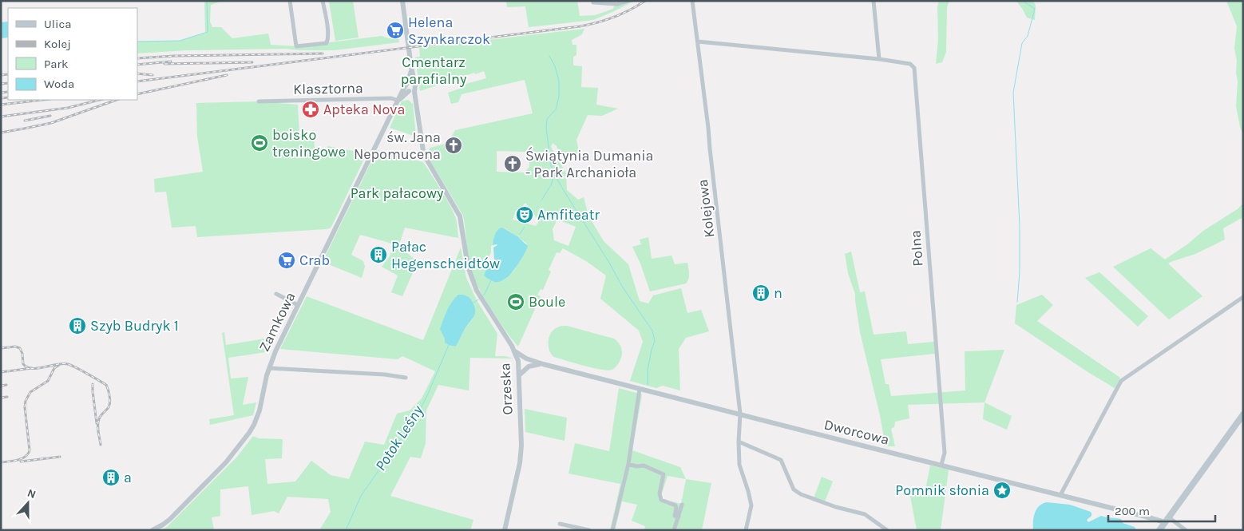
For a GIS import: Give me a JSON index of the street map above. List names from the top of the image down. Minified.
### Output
{"streets":{"street":["Klasztorna","Kolejowa","Polna","Zamkowa","Orzeska","Dworcowa"]},"crossings":[["Klasztorna","Zamkowa"],["Kolejowa","Polna"],["Kolejowa","Dworcowa"],["Polna","Dworcowa"],["Zamkowa","Orzeska"],["Orzeska","Dworcowa"]],"water":["Potok Leśny"],"parks":["Cmentarz parafialny","Park pałacowy"],"places":{"supermarket":["Helena Szynkarczok","Crab"],"pharmacy":["Apteka Nova"],"sports":["boisko treningowe","Boule"],"church":["św. Jana Nepomucena","Świątynia Dumania - Park Archanioła"],"theatre":["Amfiteatr"],"building":["Pałac Hegenscheidtów","n","Szyb Budryk 1","a"],"place":["Pomnik słonia"]},"legend":["Ulica","Kolej","Park","Woda"],"scale_bar":"200 m","north":"top"}
